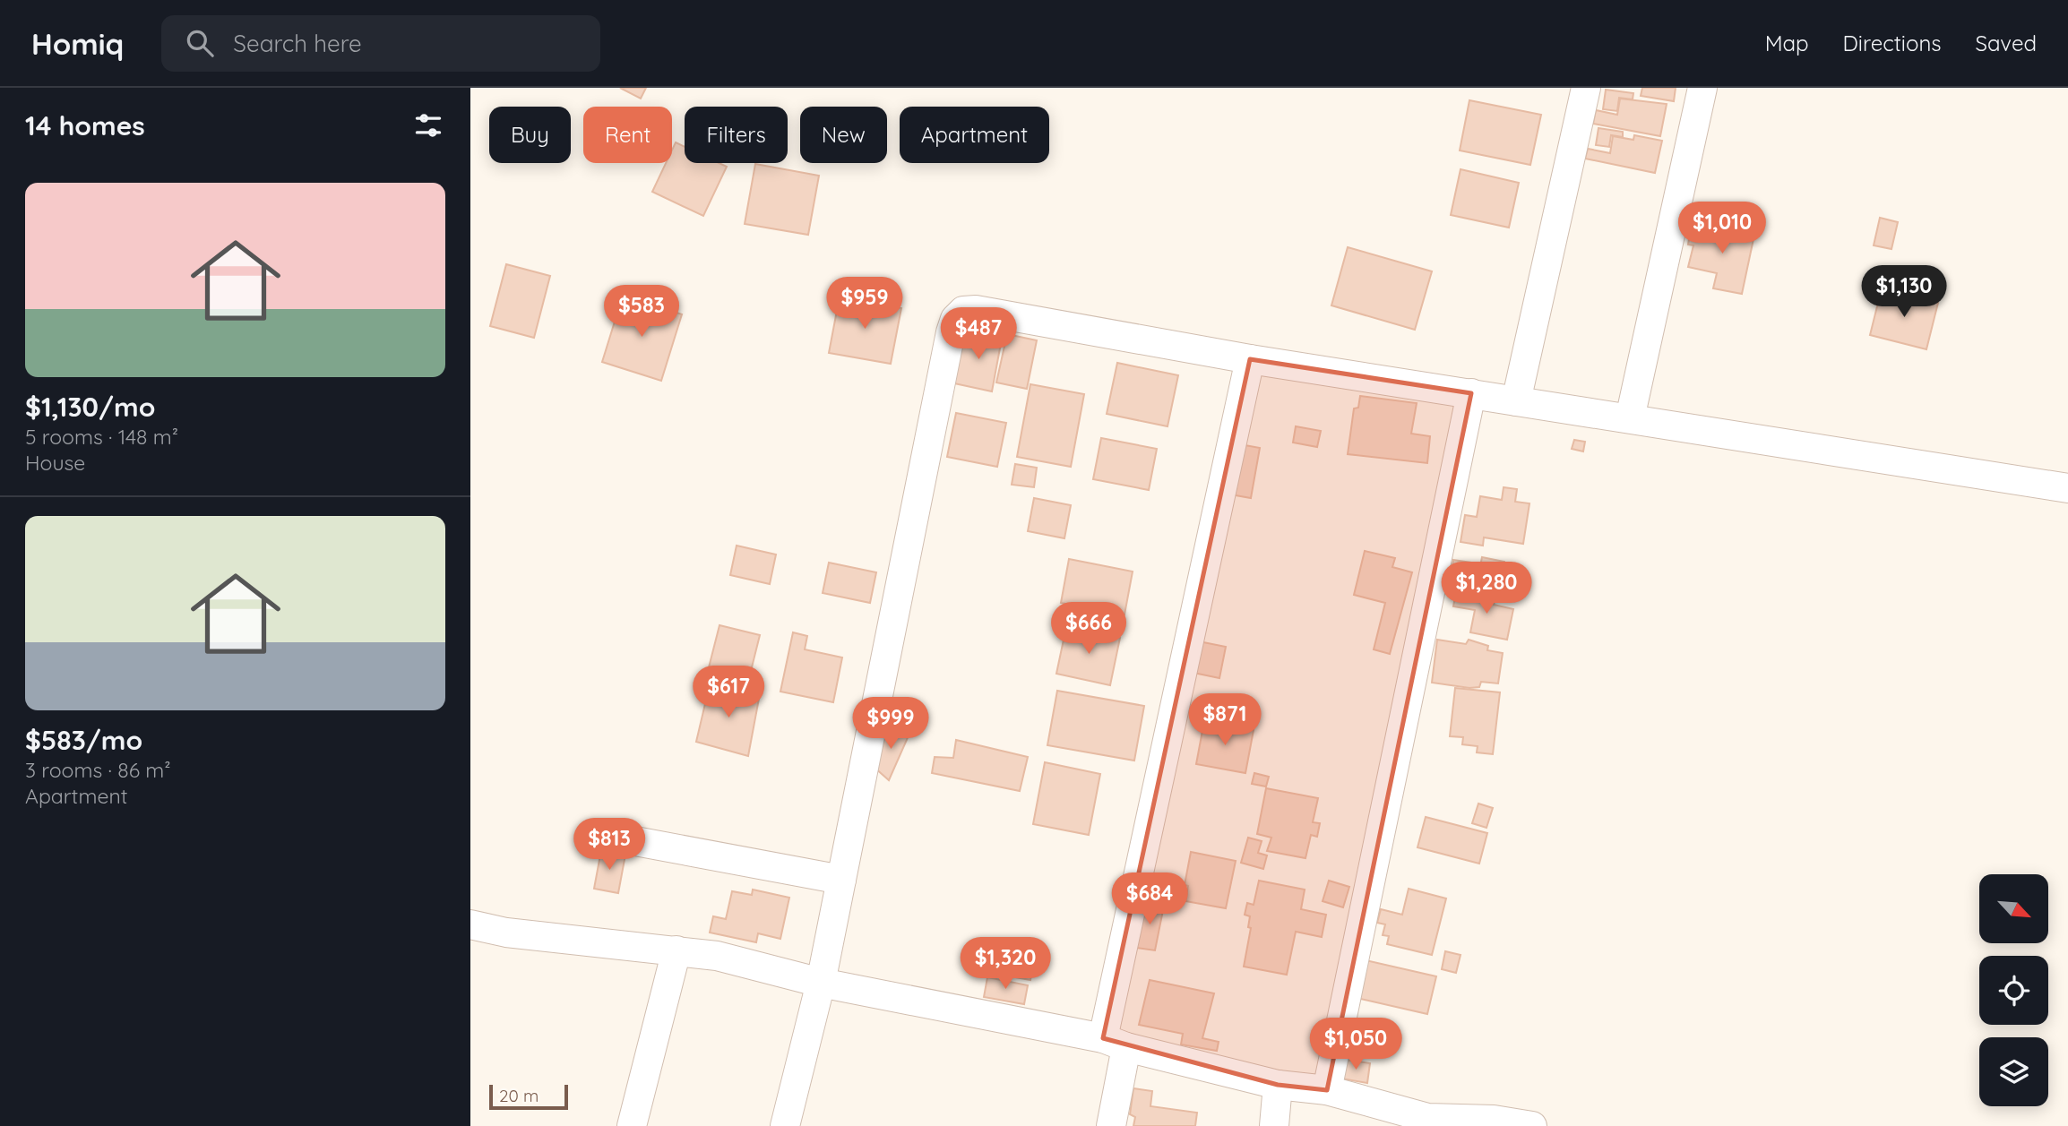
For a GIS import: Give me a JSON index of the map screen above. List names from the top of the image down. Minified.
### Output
{"scale_bar":"20 m","north":"bottom right","page":{"header":"Homiq","search":"Search here","nav":["Map","Directions","Saved"],"heading":"14 homes","chip":["Buy","Rent","Filters","New","Apartment"],"list":[{"name":"$1,130/mo","note":"5 rooms · 148 m² · House"},{"name":"$583/mo","note":"3 rooms · 86 m² · Apartment"}],"price":["$1,010","$1,130","$959","$583","$487","$1,280","$666","$617","$871","$999","$813","$684","$1,320","$1,050"],"scale":"20 m"}}
